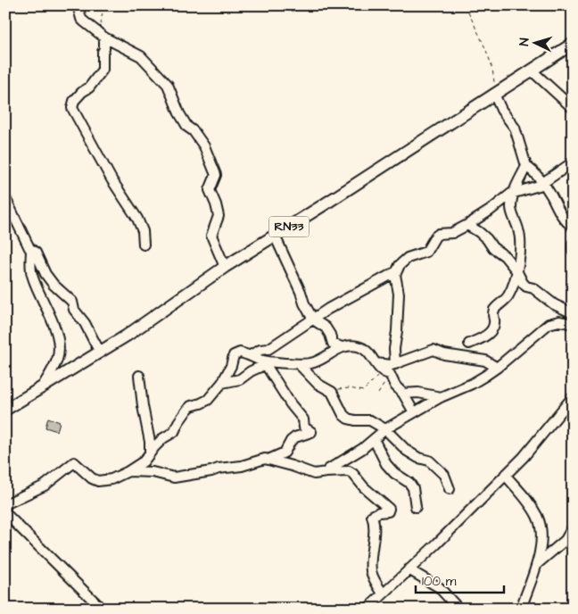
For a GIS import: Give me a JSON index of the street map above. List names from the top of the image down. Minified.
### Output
{"streets":{"main road":["RN33"]},"scale_bar":"100 m","north":"left"}
